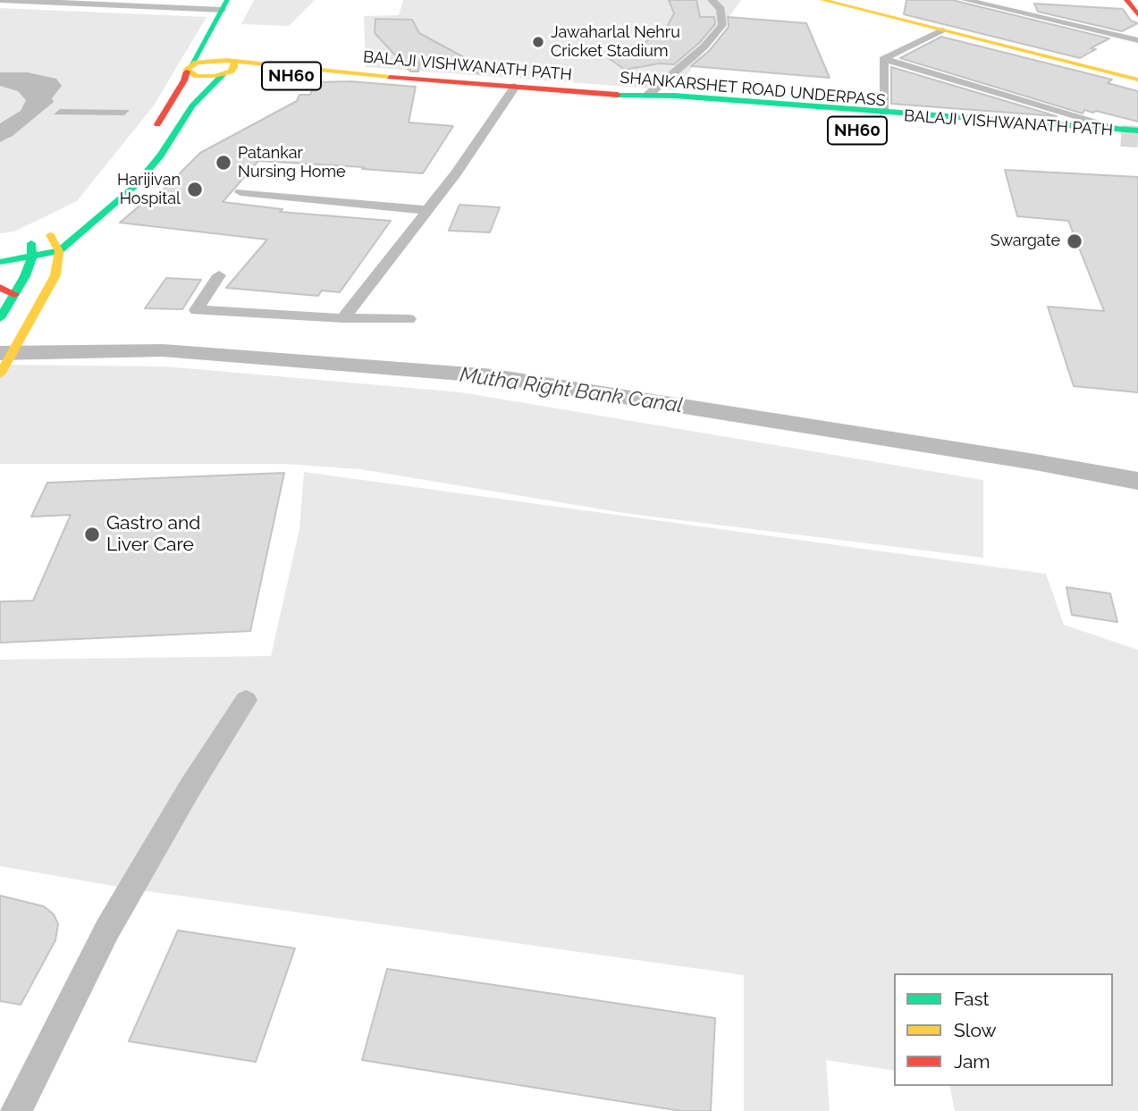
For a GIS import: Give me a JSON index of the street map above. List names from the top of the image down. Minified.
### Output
{"streets":{"main road":["BALAJI VISHWANATH PATH","NH60","SHANKARSHET ROAD UNDERPASS"]},"crossings":[["BALAJI VISHWANATH PATH","SHANKARSHET ROAD UNDERPASS"]],"water":["Mutha Right Bank Canal"],"places":["Jawaharlal Nehru Cricket Stadium","Patankar Nursing Home","Harijivan Hospital","Swargate","Gastro and Liver Care"],"legend":["Fast","Slow","Jam"]}
